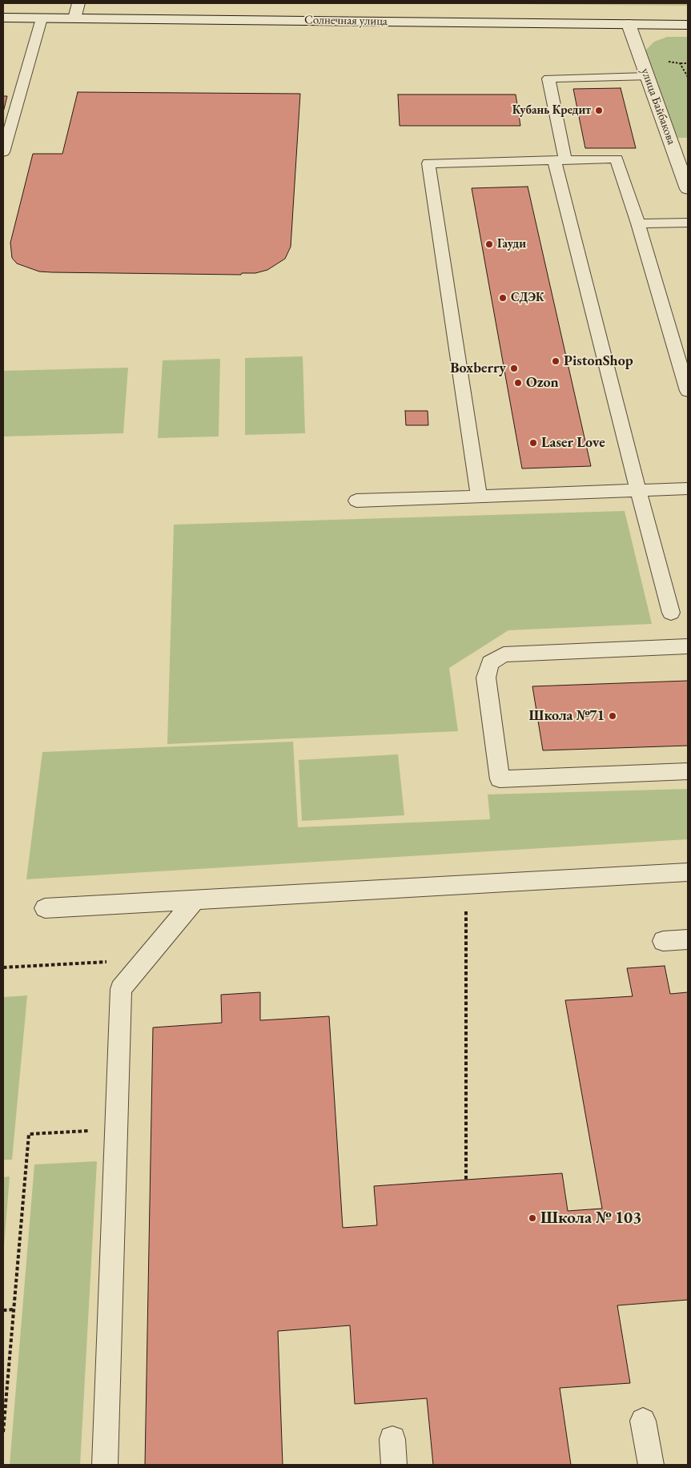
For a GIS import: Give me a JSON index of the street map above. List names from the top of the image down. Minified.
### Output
{"streets":{"main road":["Солнечная улица","улица Байбакова"]},"crossings":[["Солнечная улица","улица Байбакова"]],"places":["Кубань Кредит","Гауди","СДЭК","PistonShop","Boxberry","Ozon","Laser Love","Школа №71","Школа № 103"]}
